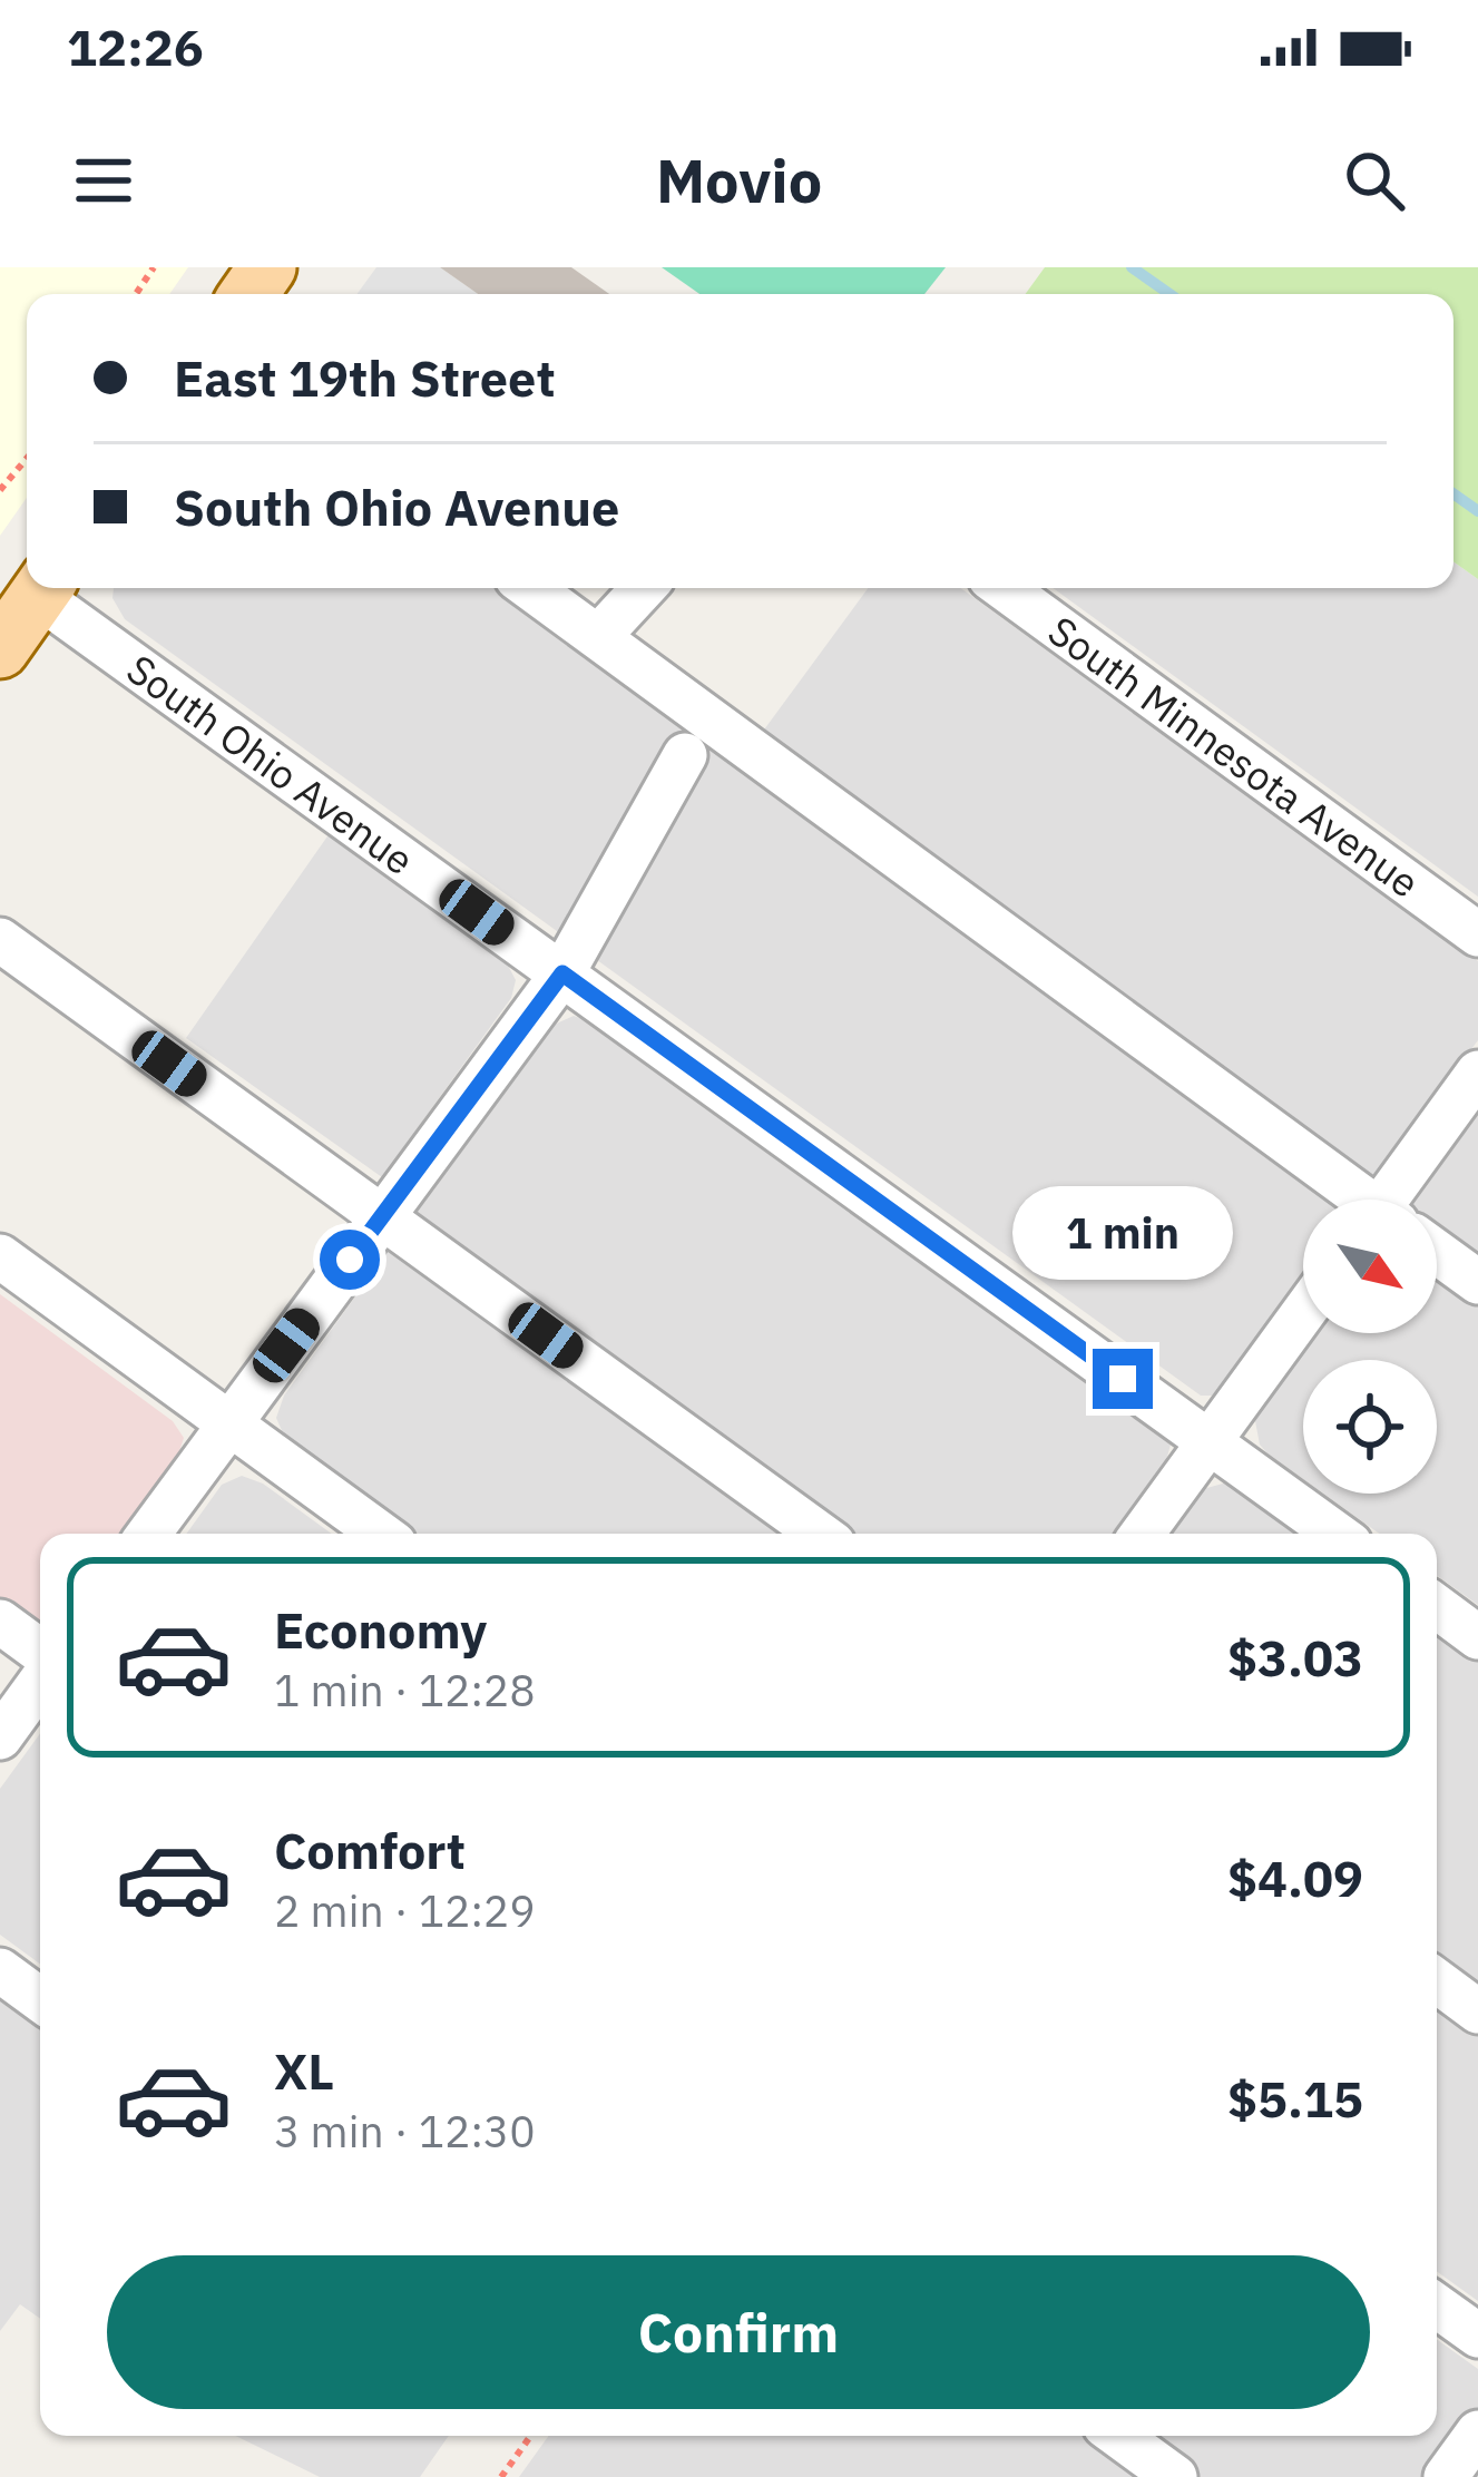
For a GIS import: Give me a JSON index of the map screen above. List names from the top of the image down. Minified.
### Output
{"streets":{"street":["South Minnesota Avenue","South Ohio Avenue"]},"north":"bottom right","page":{"status":"12:26","header":"Movio","banner":["East 19th Street","South Ohio Avenue"],"bubble":"1 min","list":[{"name":"Economy","note":"1 min · 12:28","value":"$3.03"},{"name":"Comfort","note":"2 min · 12:29","value":"$4.09"},{"name":"XL","note":"3 min · 12:30","value":"$5.15"}],"buttons":"Confirm"}}
